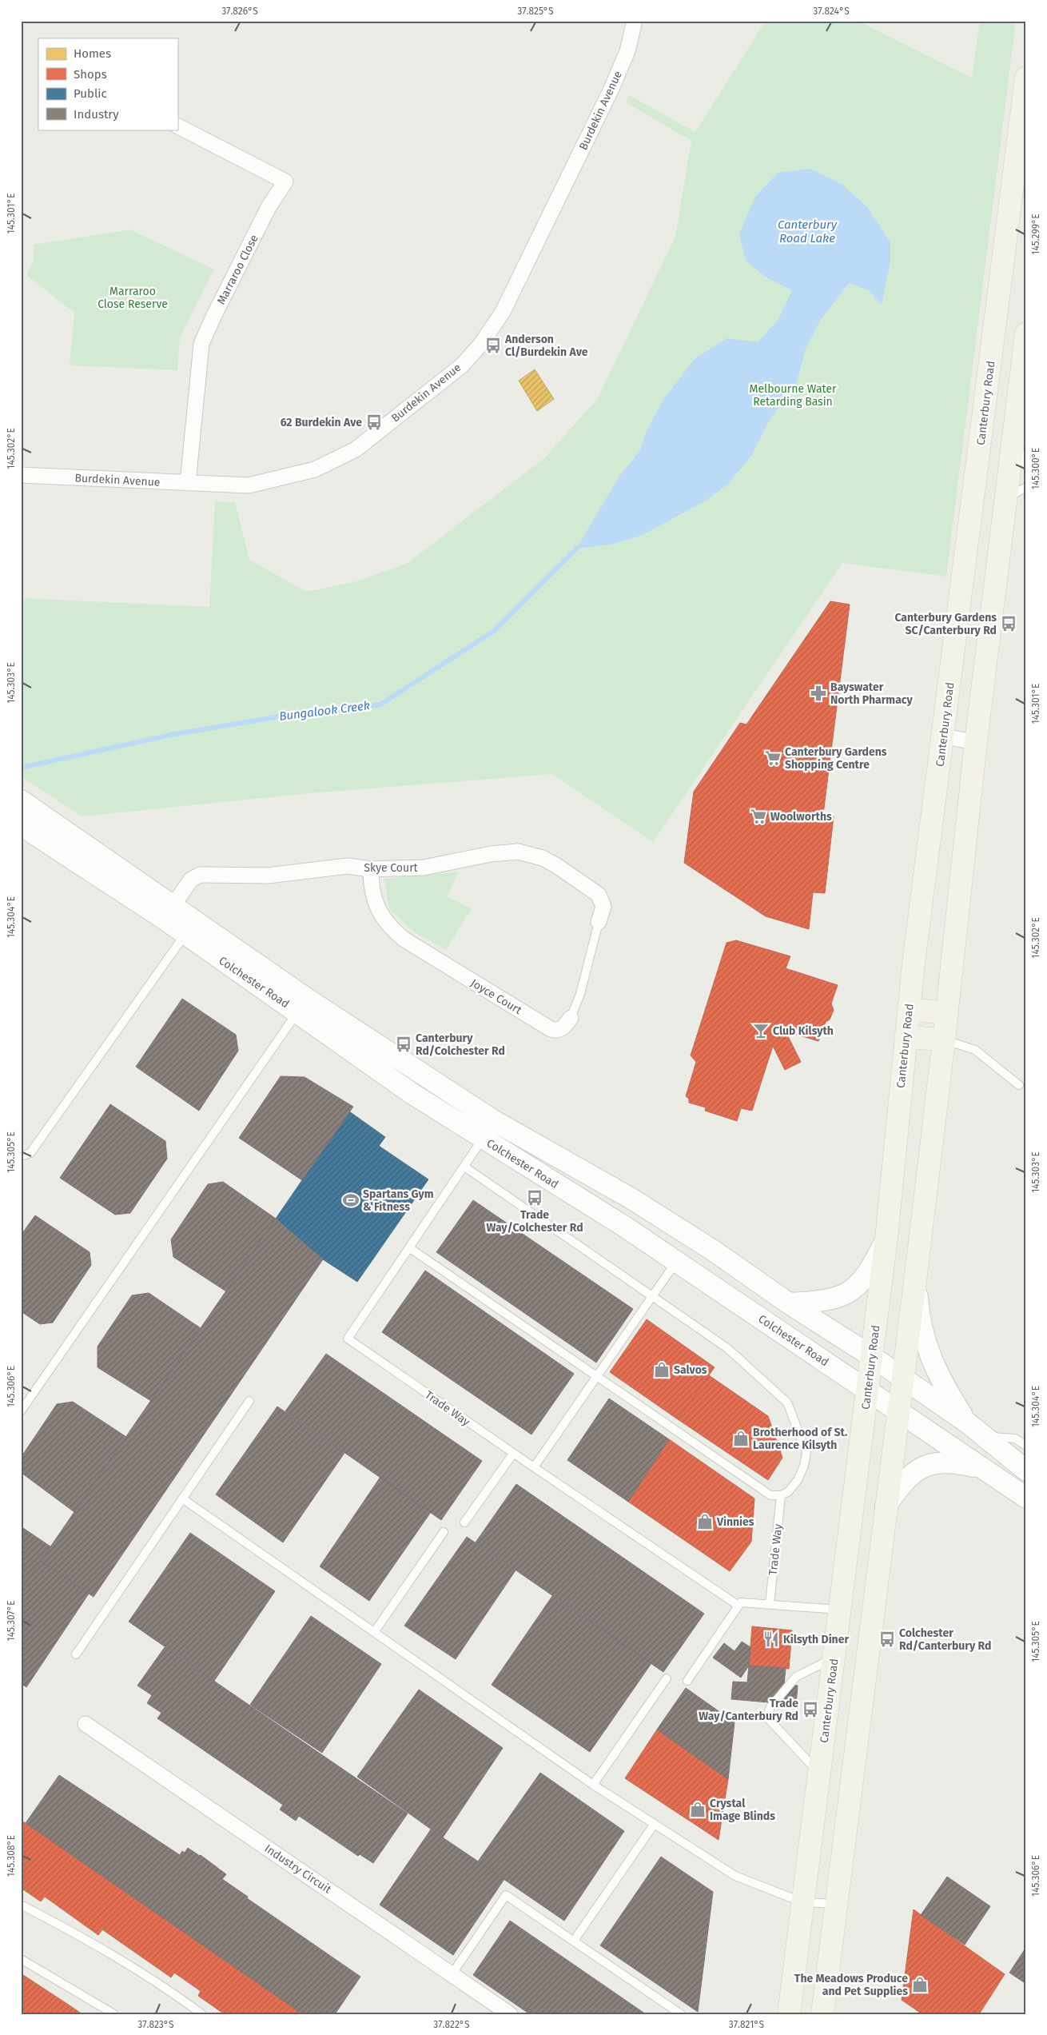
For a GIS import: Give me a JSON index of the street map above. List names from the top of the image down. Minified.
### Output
{"streets":{"main road":["Canterbury Road","Colchester Road"],"street":["Burdekin Avenue","Marraroo Close","Skye Court","Joyce Court","Industry Circuit"],"lane":["Trade Way"]},"crossings":[["Burdekin Avenue","Marraroo Close"],["Canterbury Road","Colchester Road"],["Skye Court","Colchester Road"],["Skye Court","Joyce Court"],["Colchester Road","Trade Way"]],"water":["Canterbury Road Lake","Bungalook Creek"],"parks":["Marraroo Close Reserve","Melbourne Water Retarding Basin"],"places":{"bus stop":["Anderson Cl/Burdekin Ave","62 Burdekin Ave","Canterbury Gardens SC/Canterbury Rd","Canterbury Rd/Colchester Rd","Trade Way/Colchester Rd","Colchester Rd/Canterbury Rd","Trade Way/Canterbury Rd"],"pharmacy":["Bayswater North Pharmacy"],"supermarket":["Canterbury Gardens Shopping Centre","Woolworths"],"bar":["Club Kilsyth"],"sports":["Spartans Gym & Fitness"],"shop":["Salvos","Brotherhood of St. Laurence Kilsyth","Vinnies","Crystal Image Blinds","The Meadows Produce and Pet Supplies"],"restaurant":["Kilsyth Diner"]},"legend":["Homes","Shops","Public","Industry"],"coordinates":["37.826°S","37.825°S","37.824°S","145.301°E","145.299°E","145.302°E","145.300°E","145.303°E","145.304°E","145.305°E","145.306°E","145.307°E","145.308°E","37.823°S","37.822°S","37.821°S"]}
